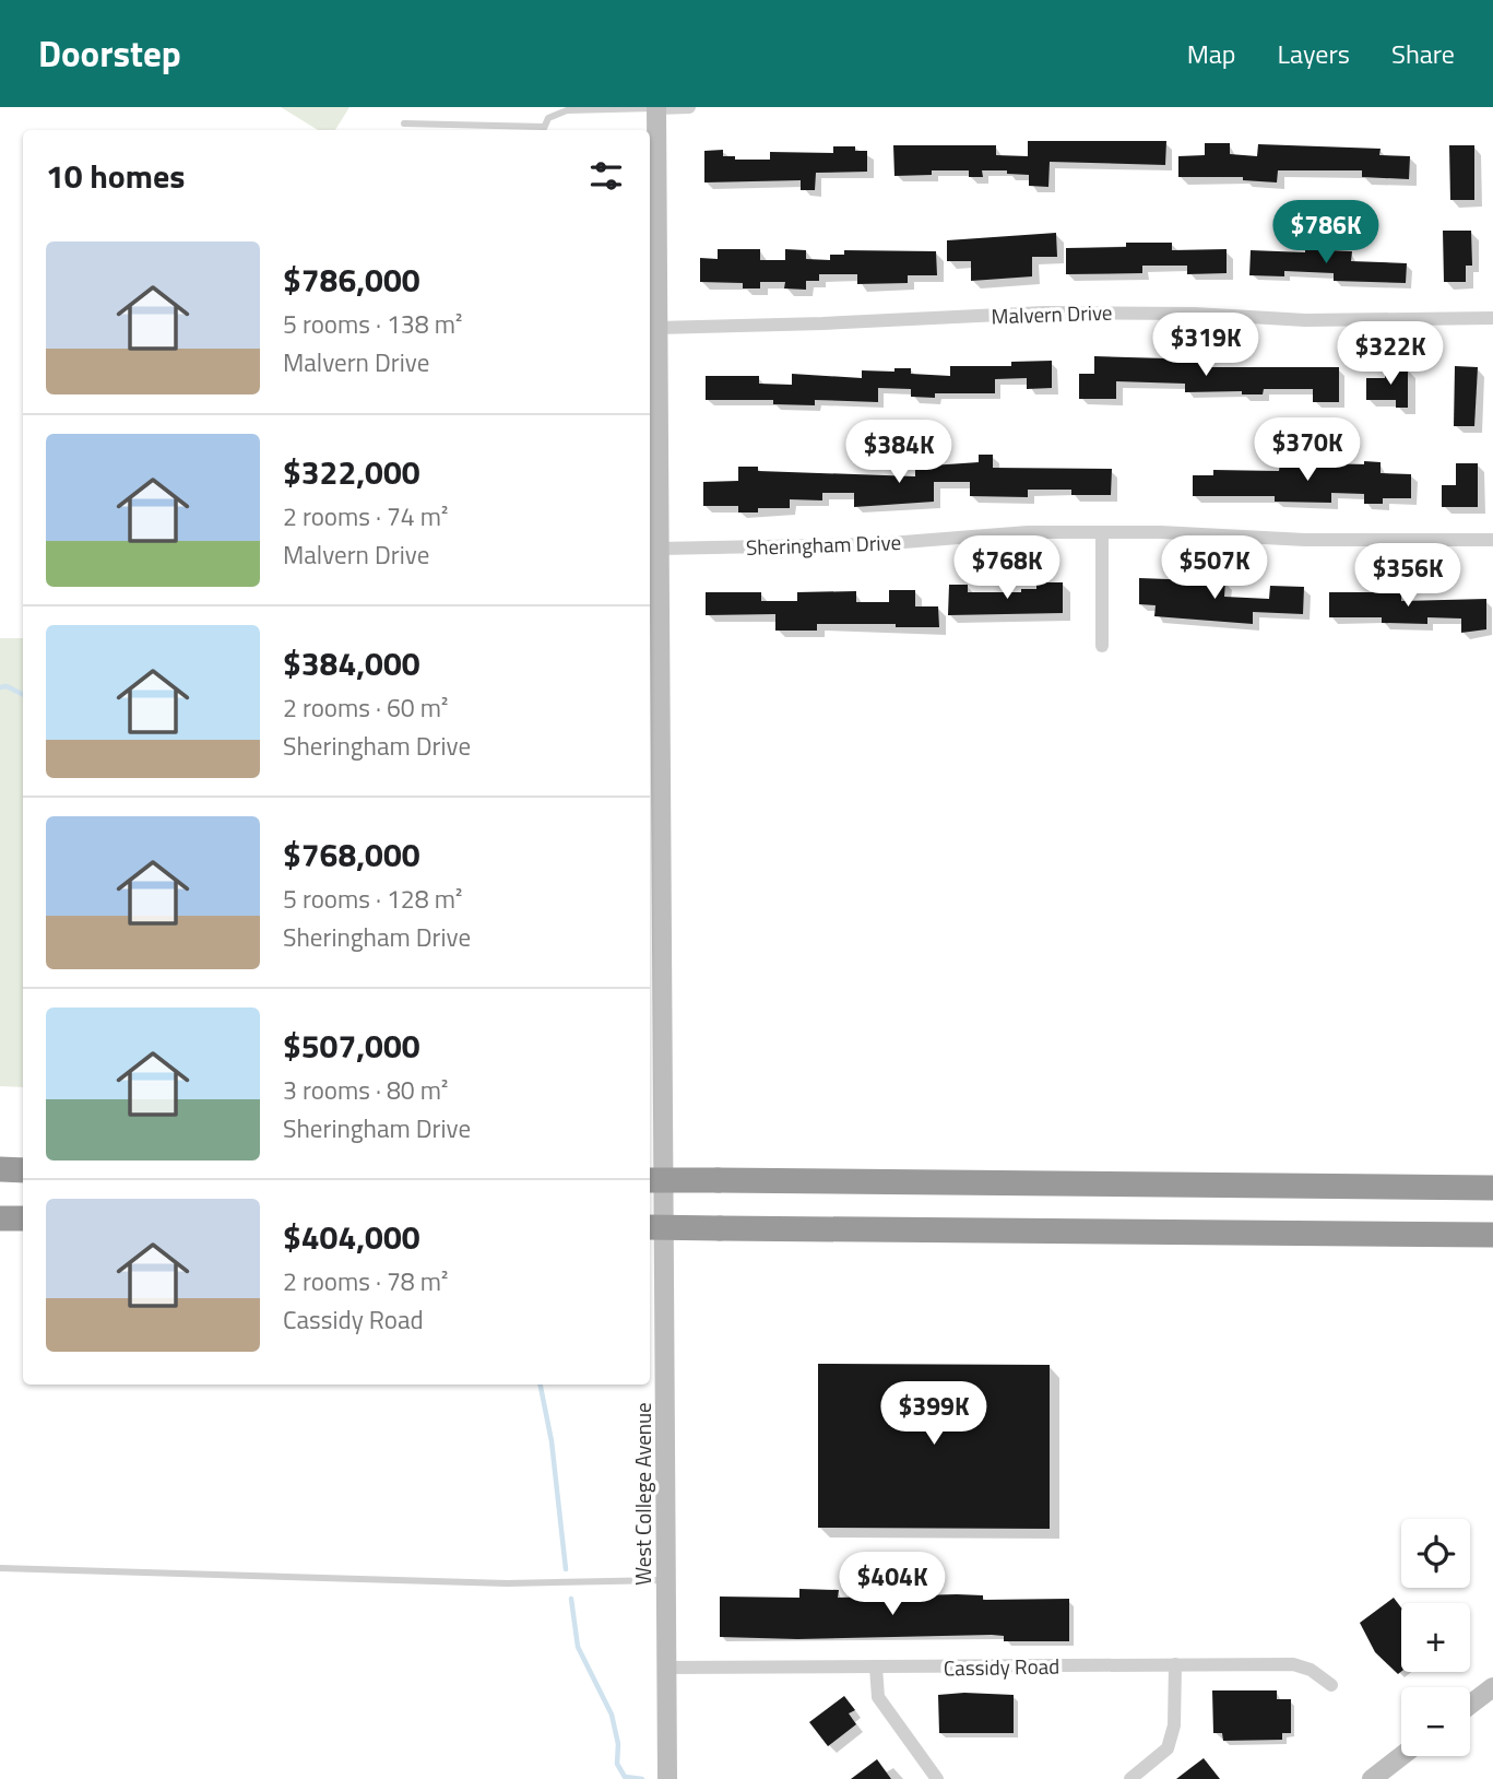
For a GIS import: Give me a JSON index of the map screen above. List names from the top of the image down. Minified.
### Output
{"streets":{"main road":["West College Avenue"],"street":["Malvern Drive","Sheringham Drive","Cassidy Road"]},"crossings":[["Malvern Drive","West College Avenue"],["Sheringham Drive","West College Avenue"],["West College Avenue","Cassidy Road"]],"page":{"header":"Doorstep","nav":["Map","Layers","Share"],"heading":"10 homes","price":["$786K","$319K","$322K","$370K","$384K","$768K","$507K","$356K","$399K","$404K"],"list":[{"name":"$786,000","note":"5 rooms · 138 m² · Malvern Drive"},{"name":"$322,000","note":"2 rooms · 74 m² · Malvern Drive"},{"name":"$384,000","note":"2 rooms · 60 m² · Sheringham Drive"},{"name":"$768,000","note":"5 rooms · 128 m² · Sheringham Drive"},{"name":"$507,000","note":"3 rooms · 80 m² · Sheringham Drive"},{"name":"$404,000","note":"2 rooms · 78 m² · Cassidy Road"}],"map_buttons":["+","−"]}}
